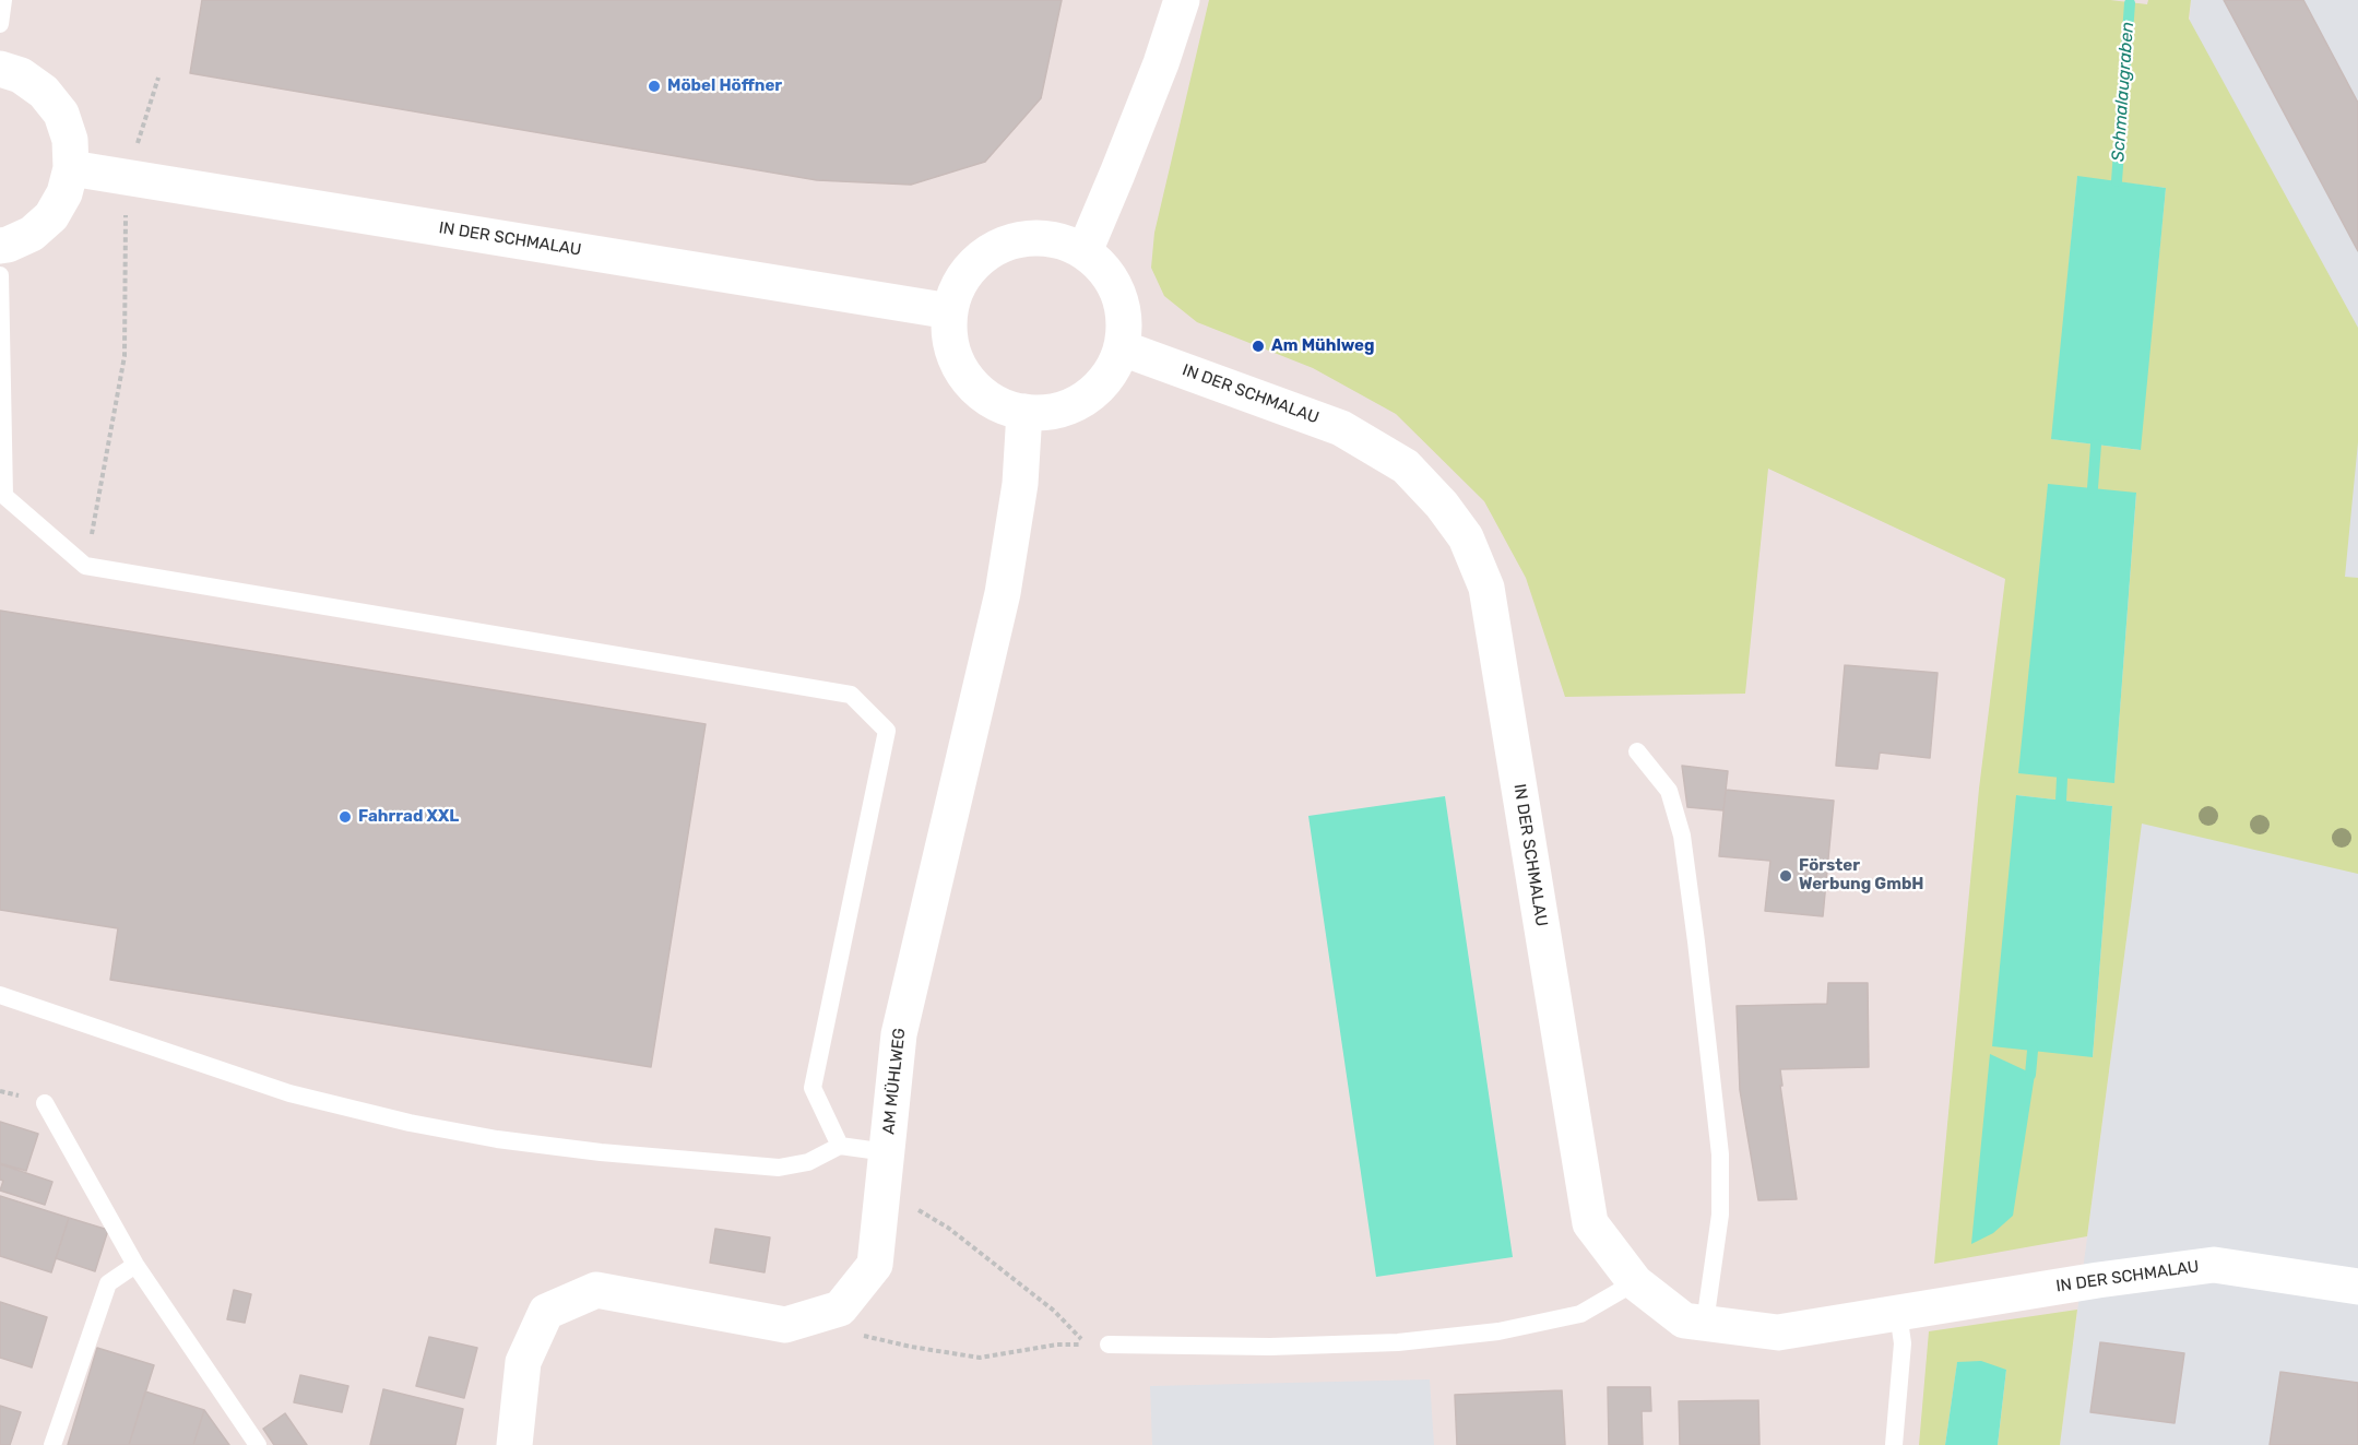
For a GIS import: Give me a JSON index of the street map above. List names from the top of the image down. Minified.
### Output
{"streets":{"street":["IN DER SCHMALAU","AM MÜHLWEG"]},"crossings":[["IN DER SCHMALAU","AM MÜHLWEG"]],"water":["Schmalaugraben"],"places":["Möbel Höffner","Am Mühlweg","Fahrrad XXL","Förster Werbung GmbH"]}
